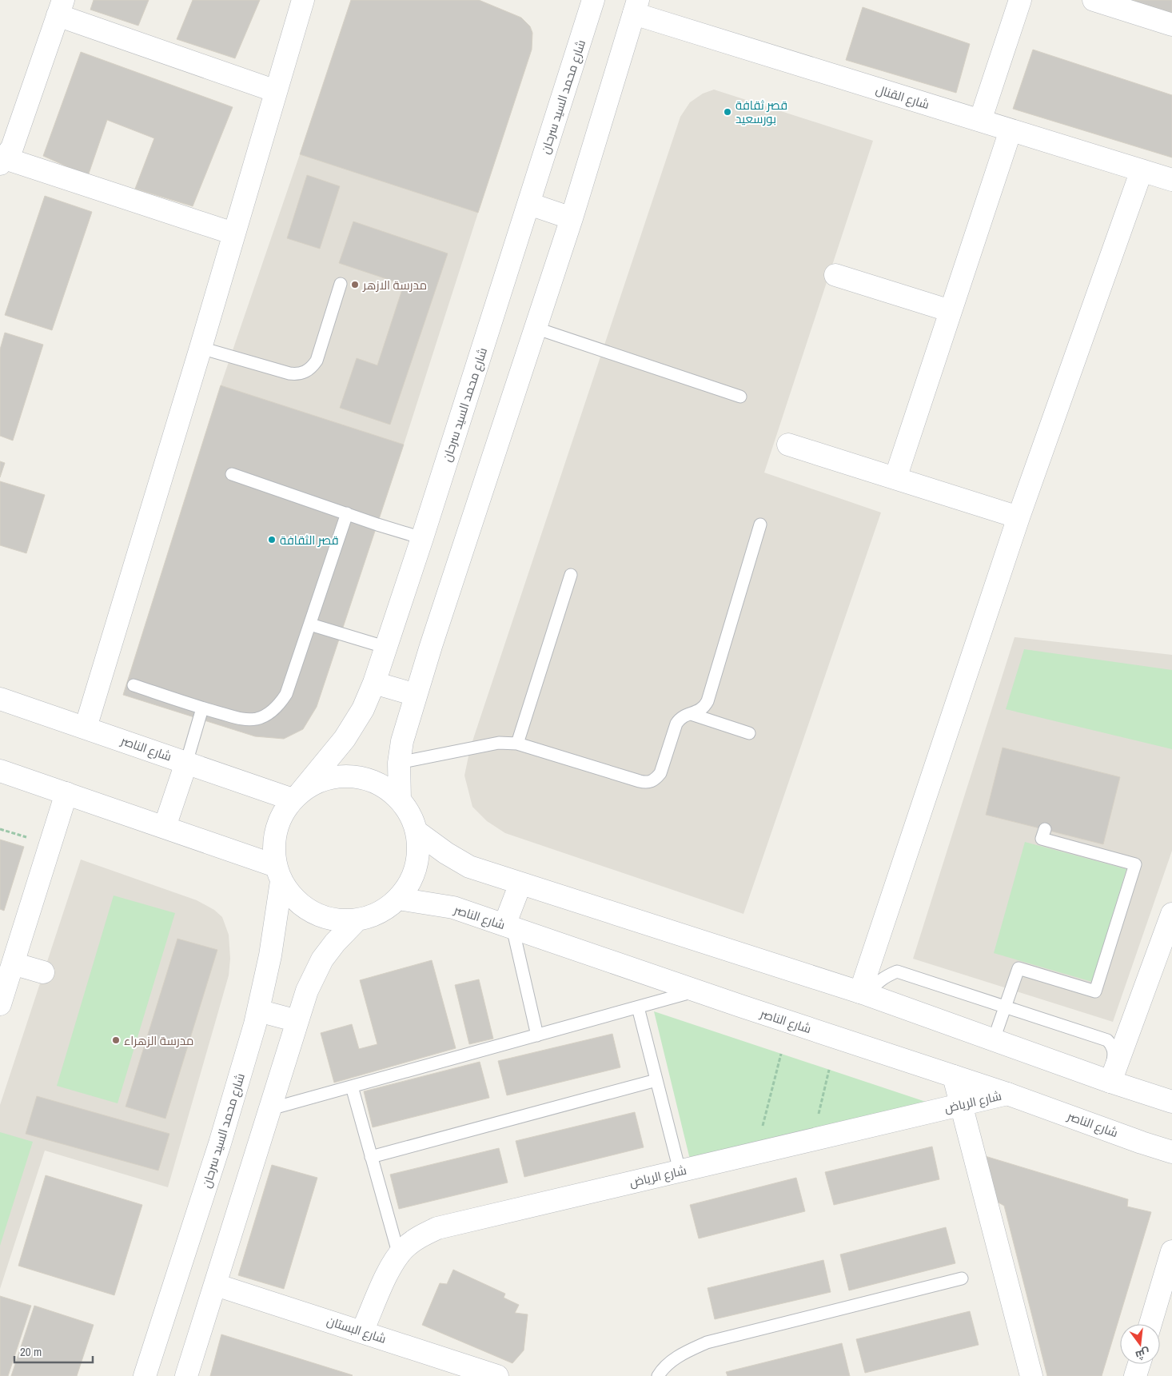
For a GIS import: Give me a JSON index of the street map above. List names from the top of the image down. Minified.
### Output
{"streets":{"street":["شارع محمد السيد سرحان","شارع القنال","شارع الناصر","شارع الرياض","شارع البستان"]},"crossings":[["شارع محمد السيد سرحان","شارع الناصر"],["شارع الناصر","شارع الرياض"],["شارع الرياض","شارع البستان"]],"places":["قصر ثقافة بورسعيد","مدرسة الازهر","قصر الثقافة","مدرسة الزهراء"],"scale_bar":"20 m","north":"bottom"}
